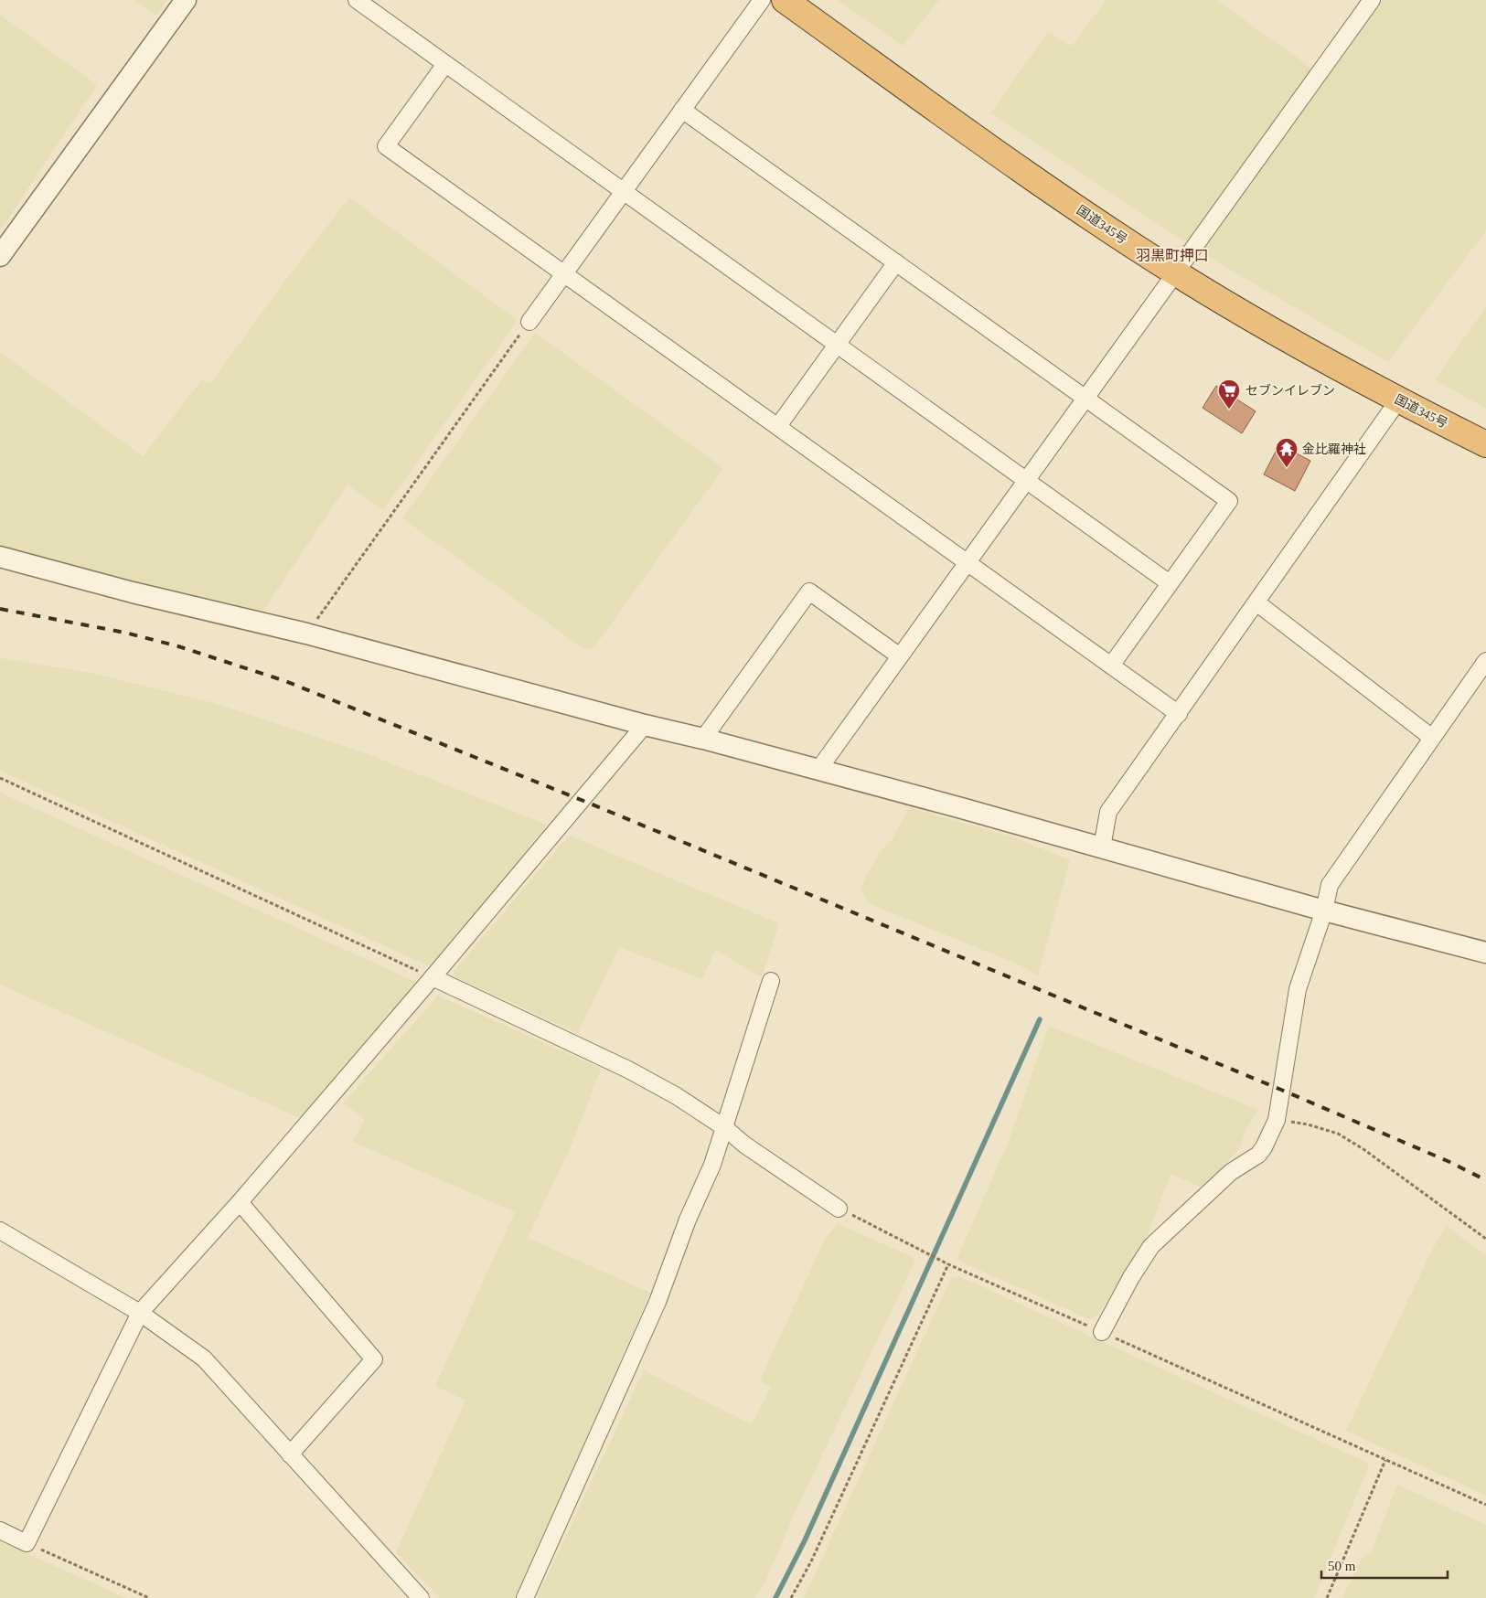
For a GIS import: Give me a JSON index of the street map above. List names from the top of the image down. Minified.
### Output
{"streets":{"highway":["国道345号"]},"districts":["羽黒町押口"],"places":{"supermarket":["セブンイレブン"],"temple":["金比羅神社"]},"scale_bar":"50 m"}
